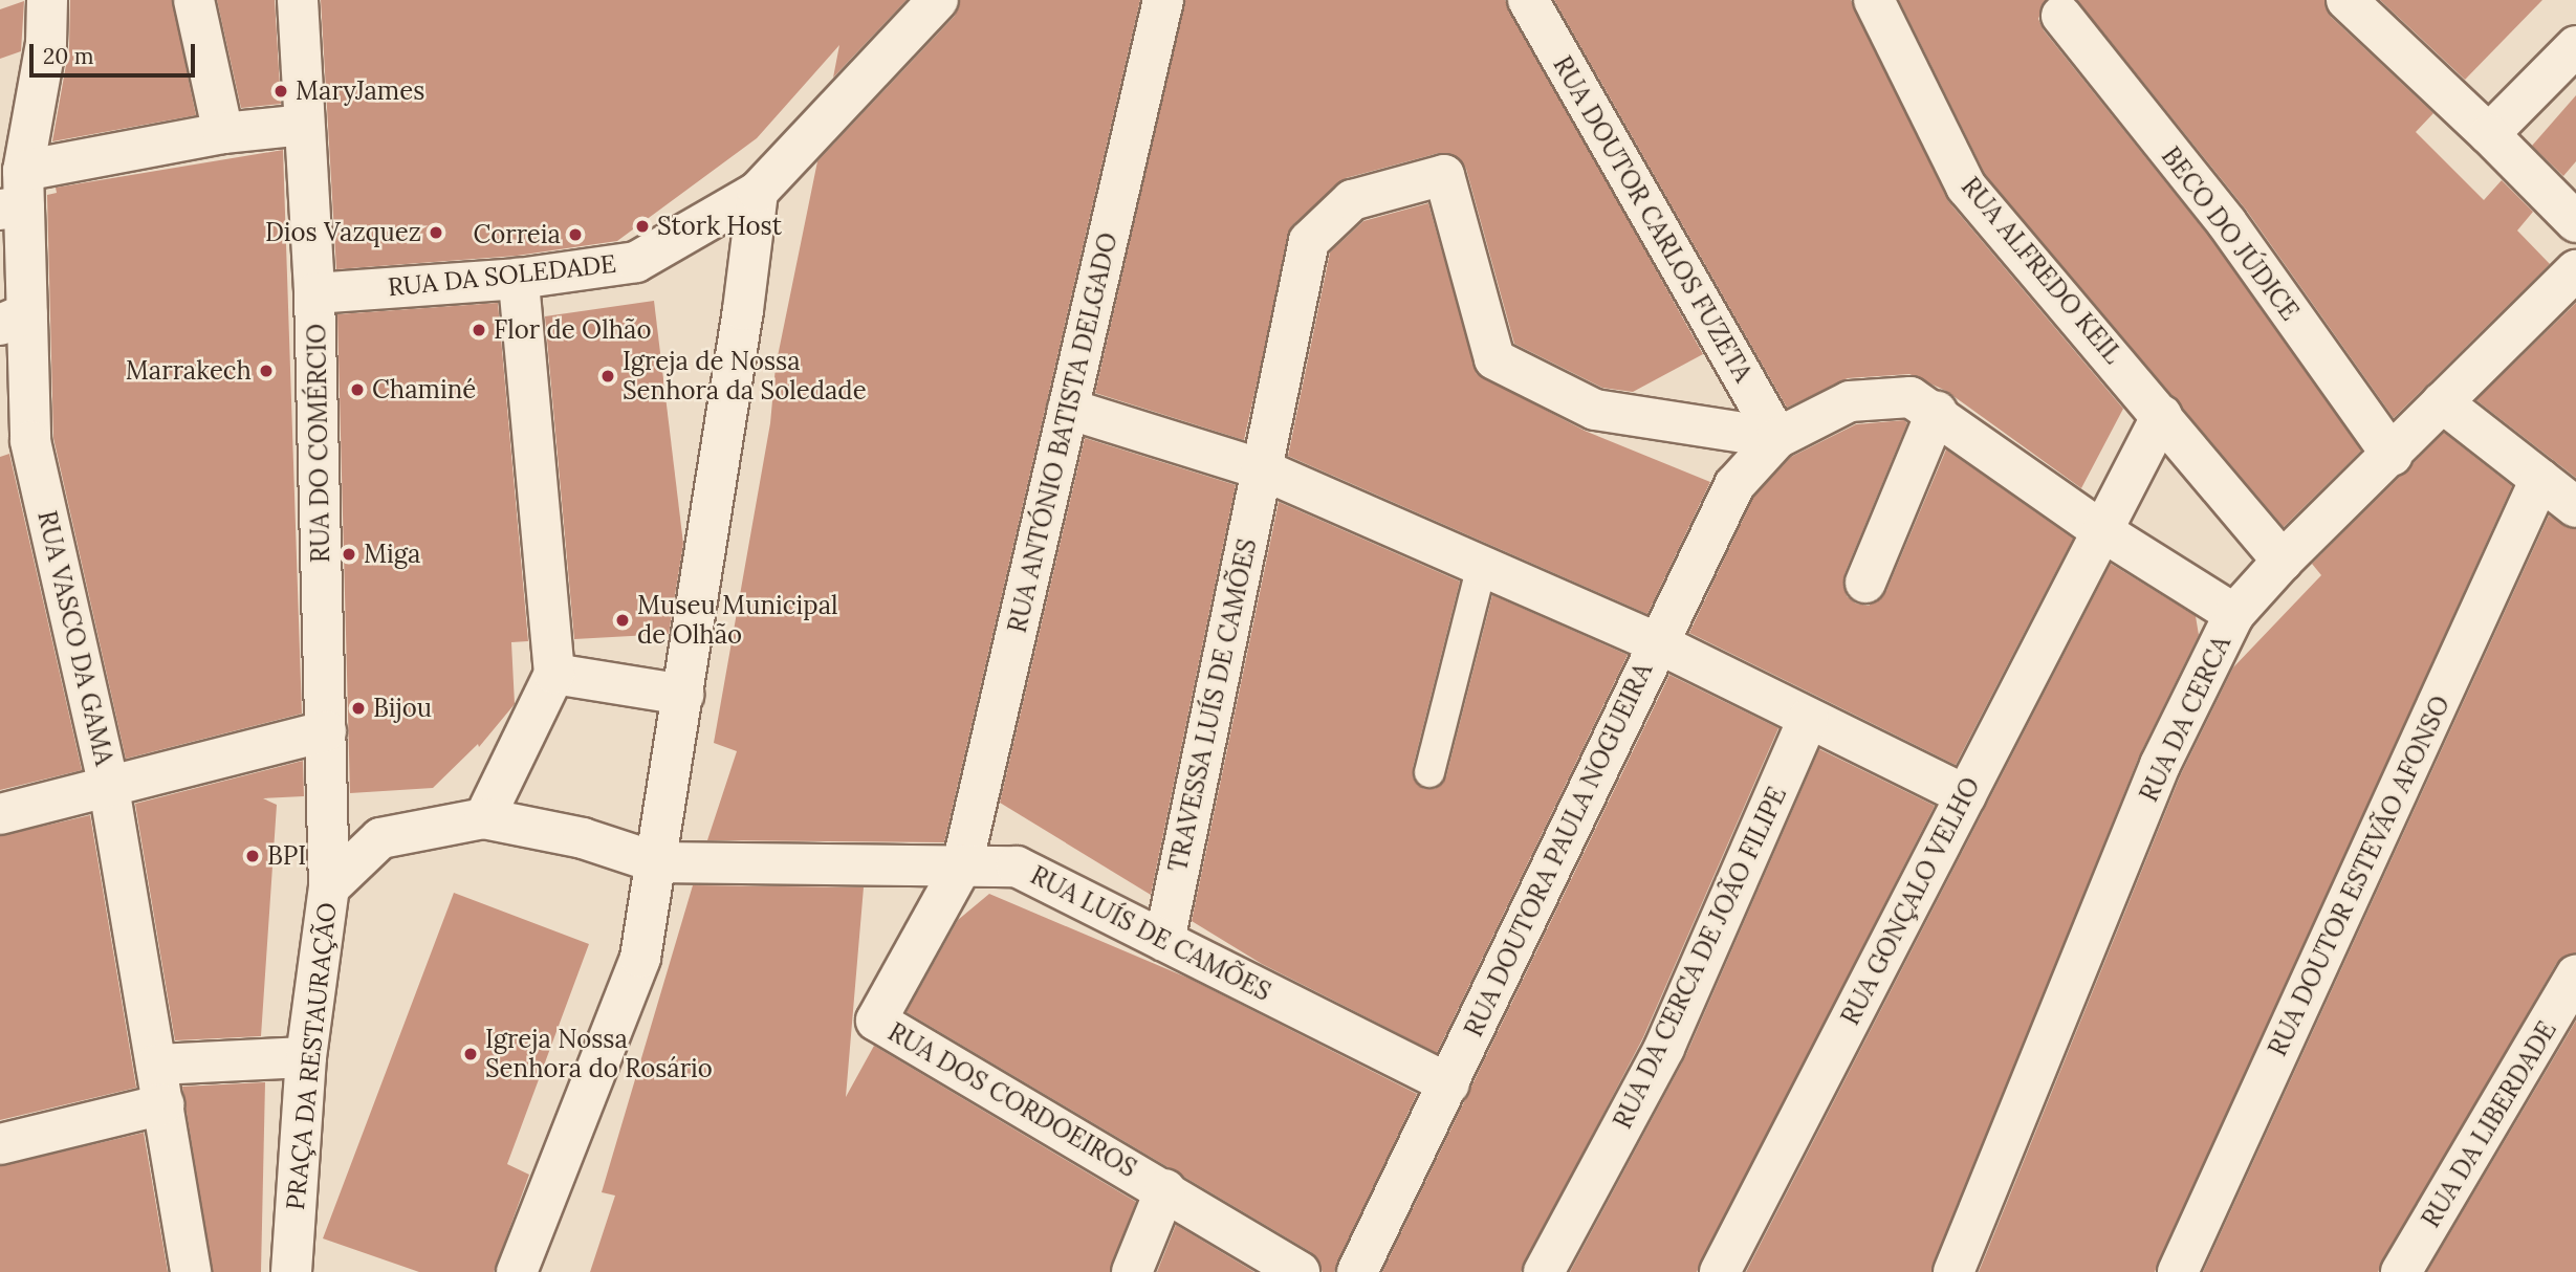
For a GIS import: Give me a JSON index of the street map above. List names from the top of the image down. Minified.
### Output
{"streets":{"street":["RUA DOUTOR CARLOS FUZETA","BECO DO JÚDICE","RUA ALFREDO KEIL","RUA DA SOLEDADE","RUA ANTÓNIO BATISTA DELGADO","RUA DO COMÉRCIO","RUA VASCO DA GAMA","TRAVESSA LUÍS DE CAMÕES","RUA DA CERCA","RUA DOUTORA PAULA NOGUEIRA","RUA DOUTOR ESTEVÃO AFONSO","RUA GONÇALO VELHO","RUA LUÍS DE CAMÕES","RUA DA CERCA DE JOÃO FILIPE","PRAÇA DA RESTAURAÇÃO","RUA DOS CORDOEIROS","RUA DA LIBERDADE"]},"crossings":[["RUA DOUTOR CARLOS FUZETA","TRAVESSA LUÍS DE CAMÕES"],["RUA DOUTOR CARLOS FUZETA","RUA DOUTORA PAULA NOGUEIRA"],["BECO DO JÚDICE","RUA DA CERCA"],["RUA ALFREDO KEIL","RUA DA CERCA"],["RUA ALFREDO KEIL","RUA GONÇALO VELHO"],["RUA DA SOLEDADE","RUA DO COMÉRCIO"],["RUA ANTÓNIO BATISTA DELGADO","RUA LUÍS DE CAMÕES"],["RUA ANTÓNIO BATISTA DELGADO","RUA DOS CORDOEIROS"],["RUA DO COMÉRCIO","PRAÇA DA RESTAURAÇÃO"],["TRAVESSA LUÍS DE CAMÕES","RUA DOUTORA PAULA NOGUEIRA"],["TRAVESSA LUÍS DE CAMÕES","RUA LUÍS DE CAMÕES"],["RUA DOUTORA PAULA NOGUEIRA","RUA LUÍS DE CAMÕES"],["RUA LUÍS DE CAMÕES","PRAÇA DA RESTAURAÇÃO"],["RUA LUÍS DE CAMÕES","RUA DOS CORDOEIROS"]],"places":["MaryJames","Stork Host","Dios Vazquez","Correia","Flor de Olhão","Marrakech","Igreja de Nossa Senhora da Soledade","Chaminé","Miga","Museu Municipal de Olhão","Bijou","BPI","Igreja Nossa Senhora do Rosário"],"scale_bar":"20 m"}
